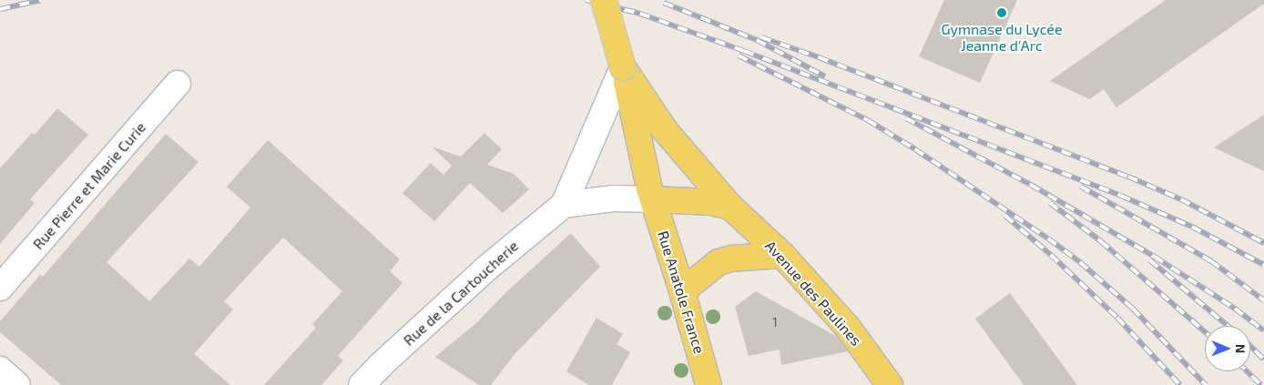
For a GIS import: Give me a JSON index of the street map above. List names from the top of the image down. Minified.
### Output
{"streets":{"main road":["Rue Anatole France","Avenue des Paulines"],"street":["Rue Pierre et Marie Curie","Rue de la Cartoucherie"]},"crossings":[["Rue Anatole France","Avenue des Paulines"],["Rue de la Cartoucherie","Avenue des Paulines"]],"places":["Gymnase du Lycée Jeanne d'Arc"],"house_numbers":["1"],"north":"right"}
